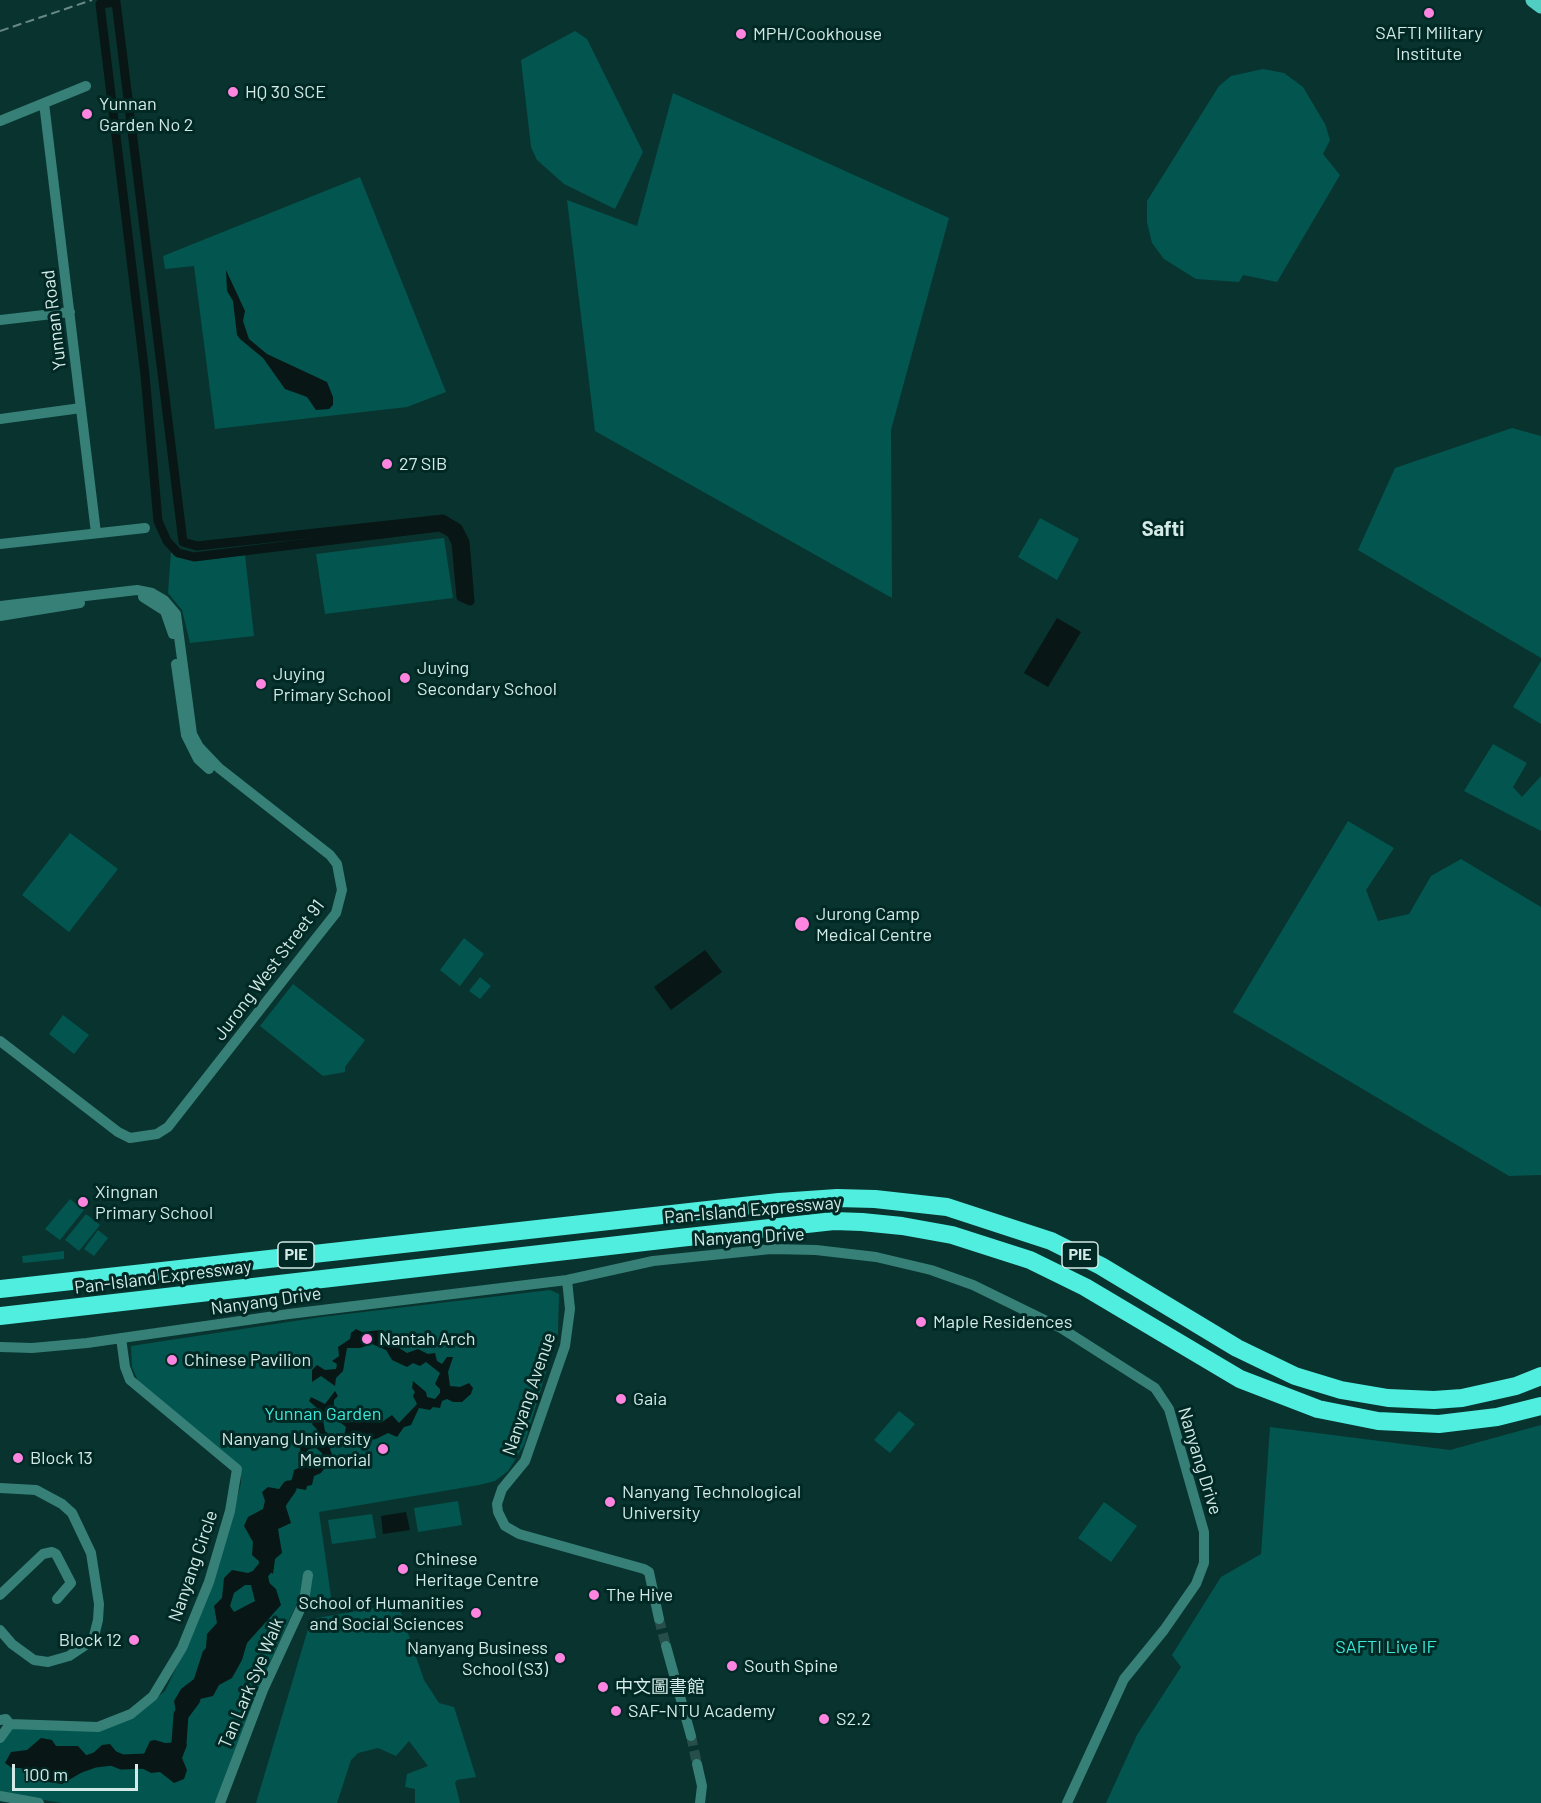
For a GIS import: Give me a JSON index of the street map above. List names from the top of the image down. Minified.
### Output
{"streets":{"highway":["Pan-Island Expressway","PIE"],"street":["Yunnan Road","Jurong West Street 91","Nanyang Drive","Nanyang Avenue","Nanyang Circle","Tan Lark Sye Walk"]},"crossings":[["Nanyang Drive","Nanyang Avenue"],["Nanyang Drive","Nanyang Circle"]],"districts":["Safti"],"parks":["Yunnan Garden","SAFTI Live IF"],"places":["SAFTI Military Institute","MPH/Cookhouse","HQ 30 SCE","Yunnan Garden No 2","27 SIB","Juying Secondary School","Juying Primary School","Jurong Camp Medical Centre","Xingnan Primary School","Maple Residences","Nantah Arch","Chinese Pavilion","Gaia","Nanyang University Memorial","Block 13","Nanyang Technological University","Chinese Heritage Centre","The Hive","School of Humanities and Social Sciences","Block 12","Nanyang Business School (S3)","South Spine","中文圖書館","SAF-NTU Academy","S2.2"],"scale_bar":"100 m"}
